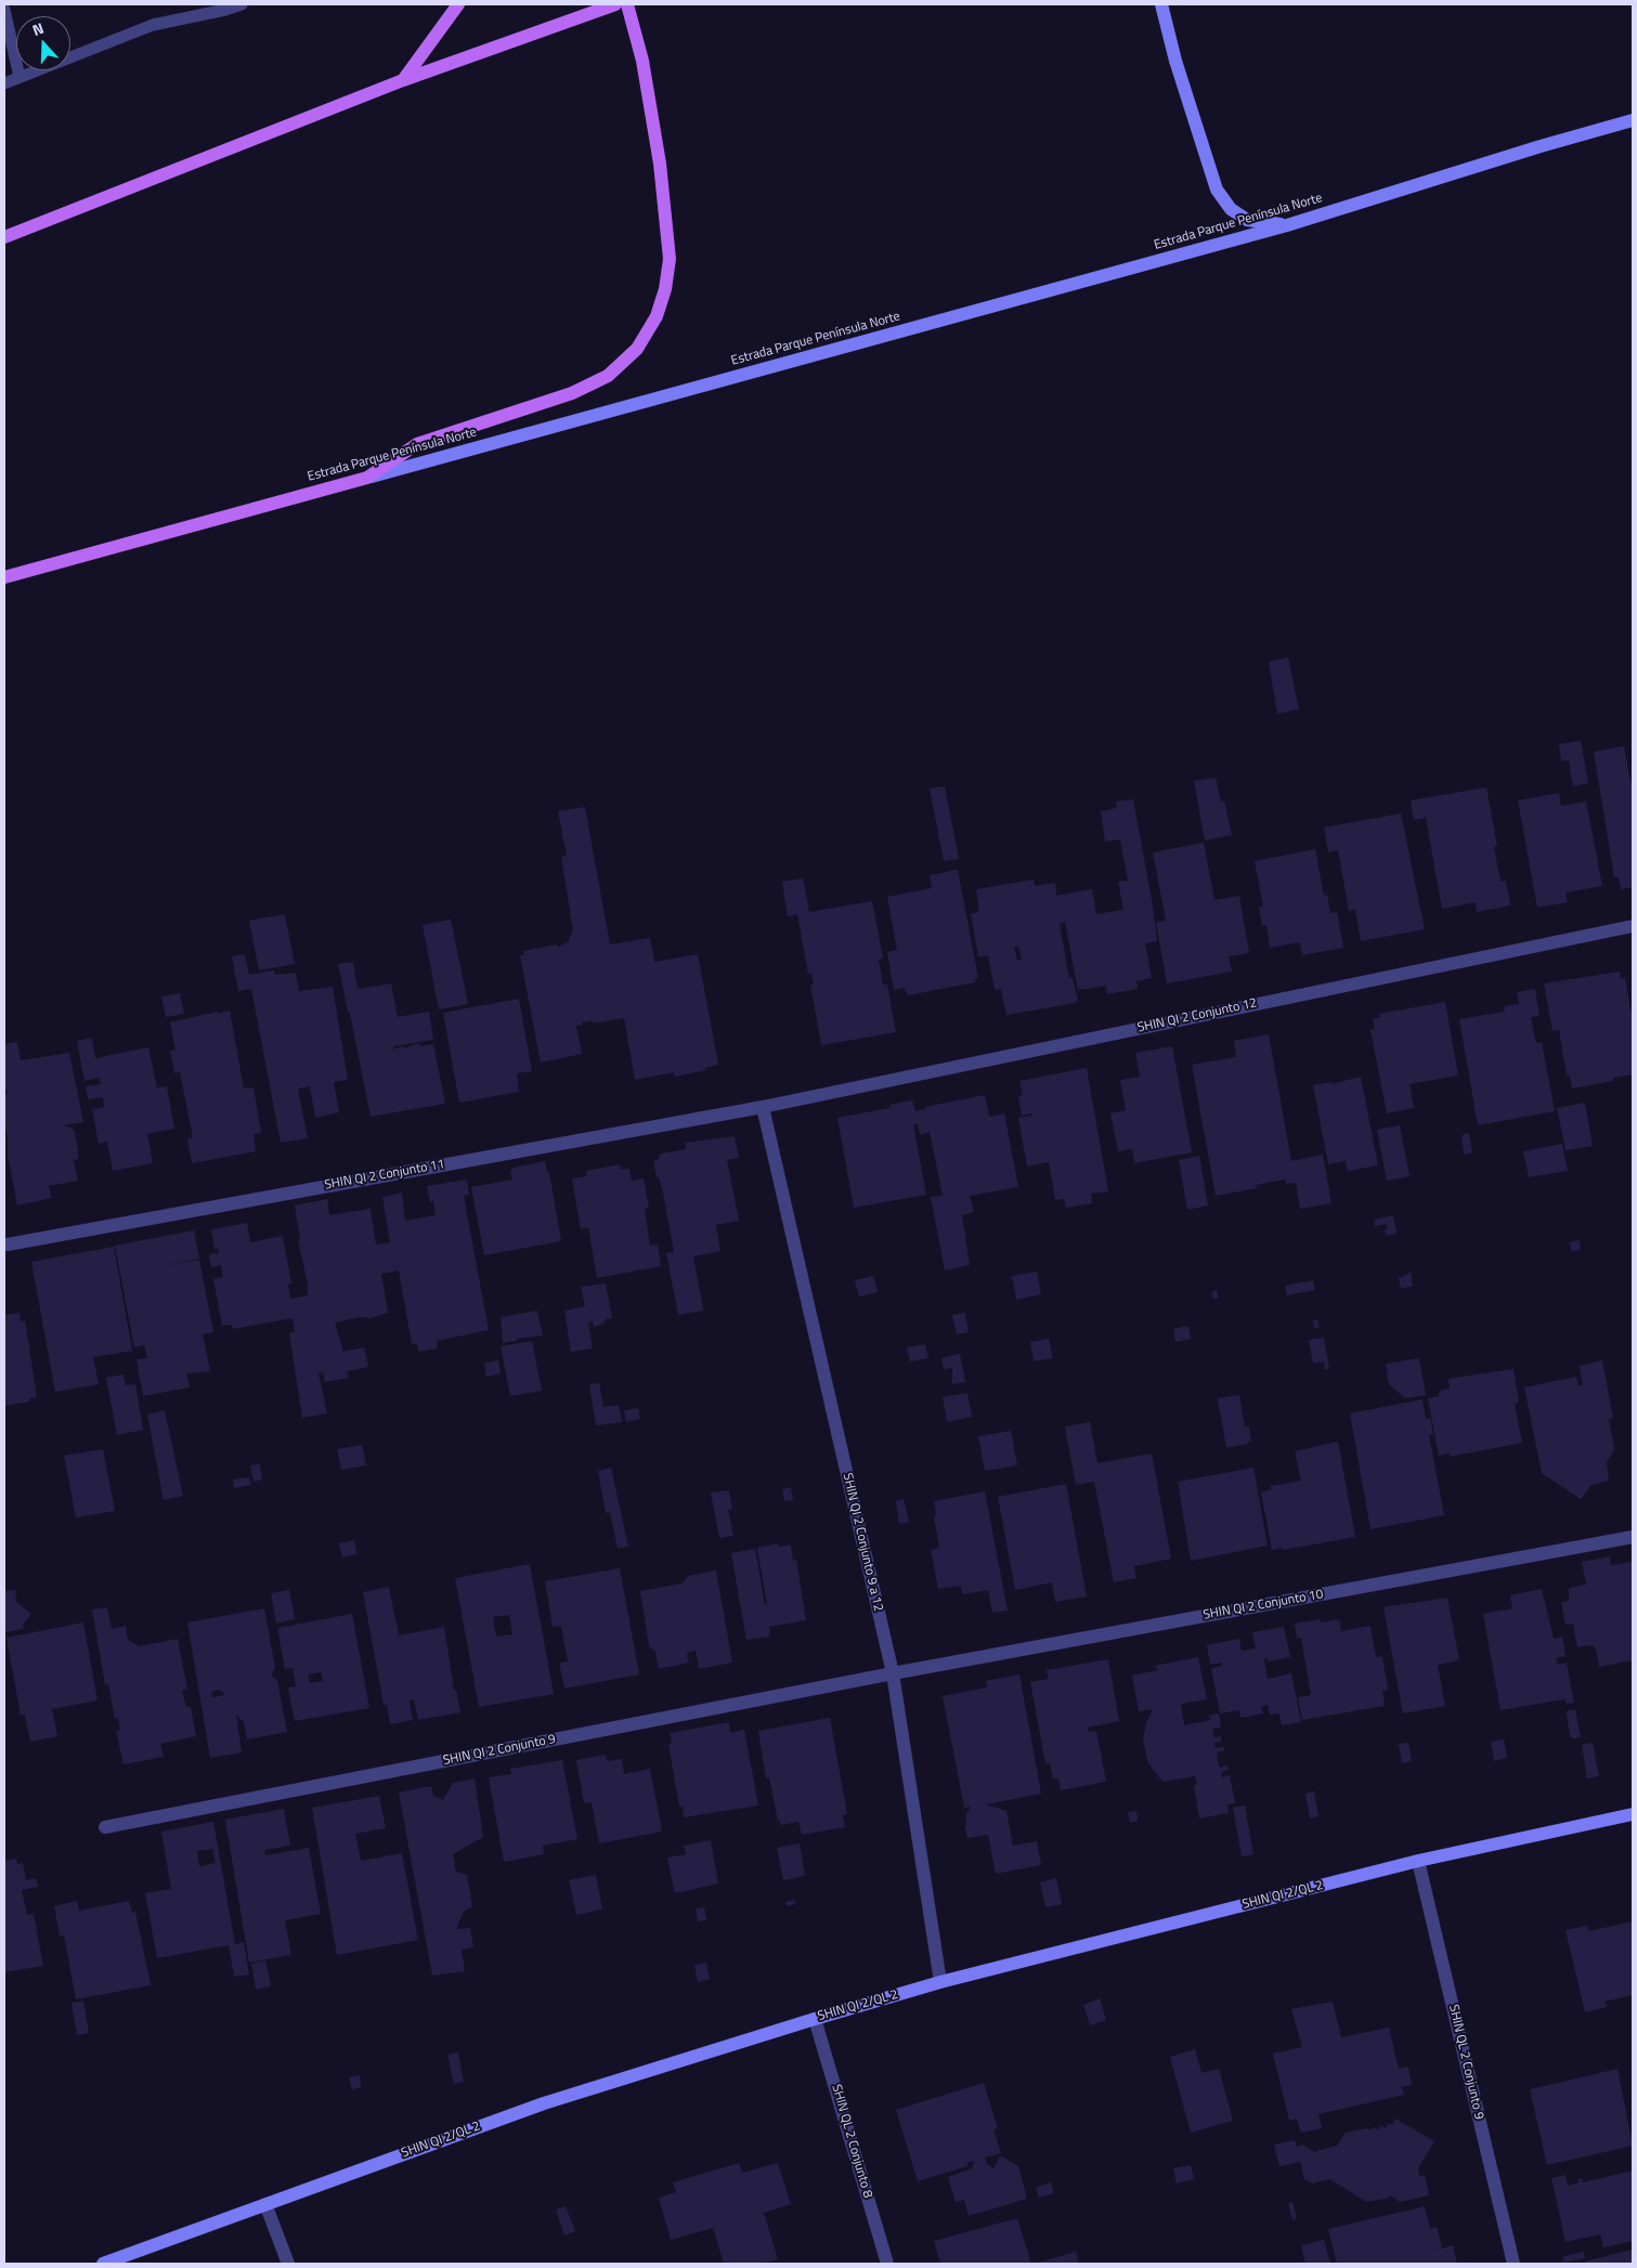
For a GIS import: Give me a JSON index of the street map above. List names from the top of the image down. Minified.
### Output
{"streets":{"main road":["Estrada Parque Península Norte"],"street":["SHIN QI 2 Conjunto 12","SHIN QI 2 Conjunto 11","SHIN QI 2 Conjunto 9 a 12","SHIN QI 2 Conjunto 10","SHIN QI 2 Conjunto 9","SHIN QI 2/QL 2","SHIN QL 2 Conjunto 9","SHIN QL 2 Conjunto 8"]},"crossings":[["SHIN QI 2 Conjunto 12","SHIN QI 2 Conjunto 11"],["SHIN QI 2 Conjunto 12","SHIN QI 2 Conjunto 9 a 12"],["SHIN QI 2 Conjunto 11","SHIN QI 2 Conjunto 9 a 12"],["SHIN QI 2 Conjunto 9 a 12","SHIN QI 2 Conjunto 10"],["SHIN QI 2 Conjunto 9 a 12","SHIN QI 2 Conjunto 9"],["SHIN QI 2 Conjunto 9 a 12","SHIN QI 2/QL 2"],["SHIN QI 2 Conjunto 10","SHIN QI 2 Conjunto 9"],["SHIN QI 2/QL 2","SHIN QL 2 Conjunto 9"],["SHIN QI 2/QL 2","SHIN QL 2 Conjunto 8"]],"north":"top"}
